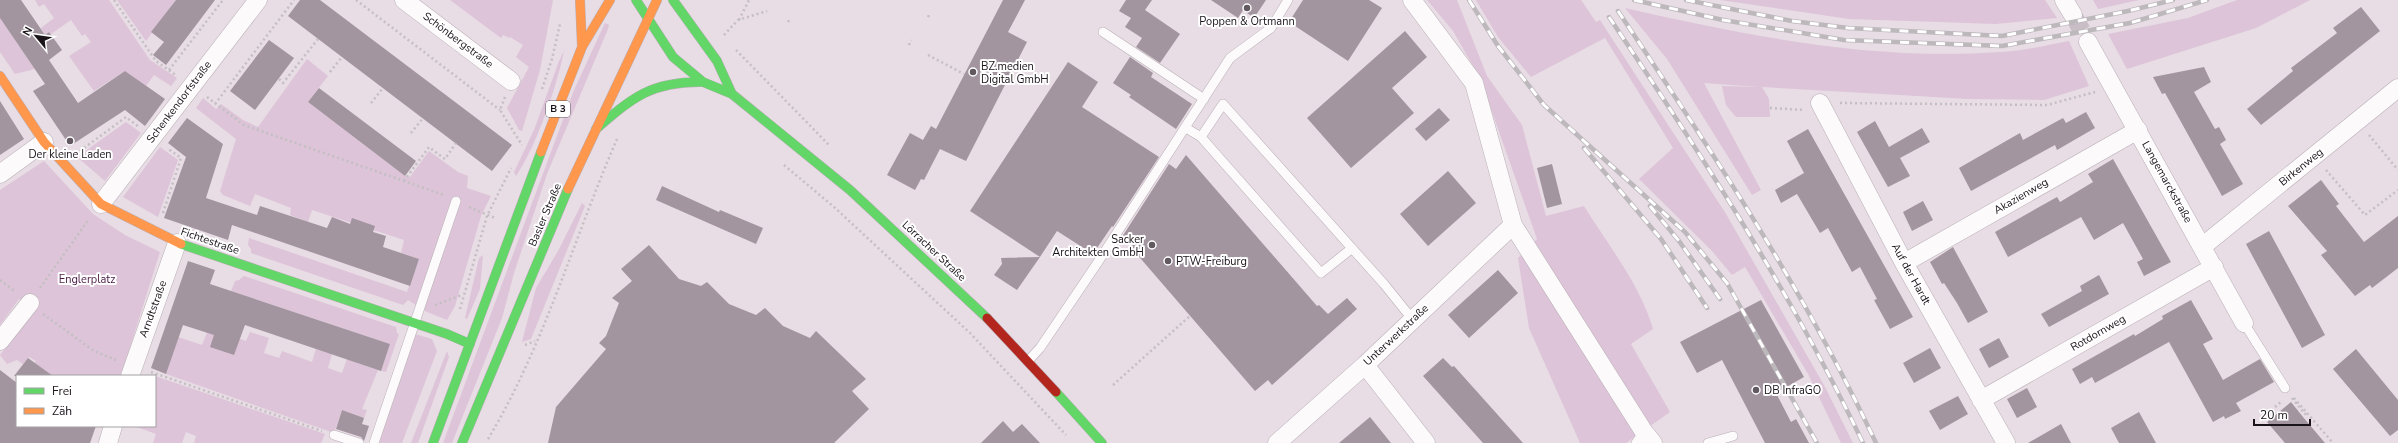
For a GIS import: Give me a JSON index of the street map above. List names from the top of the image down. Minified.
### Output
{"streets":{"street":["Schönbergstraße","Schenkendorfstraße","B 3","Birkenweg","Langemarckstraße","Akazienweg","Basler Straße","Fichtestraße","Lörracher Straße","Auf der Hardt","Arndtstraße","Rotdornweg","Unterwerkstraße"]},"crossings":[["Schenkendorfstraße","Fichtestraße"],["B 3","Fichtestraße"],["Birkenweg","Langemarckstraße"],["Langemarckstraße","Akazienweg"],["Langemarckstraße","Rotdornweg"],["Akazienweg","Auf der Hardt"],["Basler Straße","Lörracher Straße"],["Fichtestraße","Arndtstraße"],["Auf der Hardt","Rotdornweg"]],"parks":["Englerplatz"],"places":["Poppen & Ortmann","BZ.medien Digital GmbH","Der kleine Laden","Sacker Architekten GmbH","PTW-Freiburg","DB InfraGO"],"legend":["Frei","Zäh"],"scale_bar":"20 m","north":"top left"}
